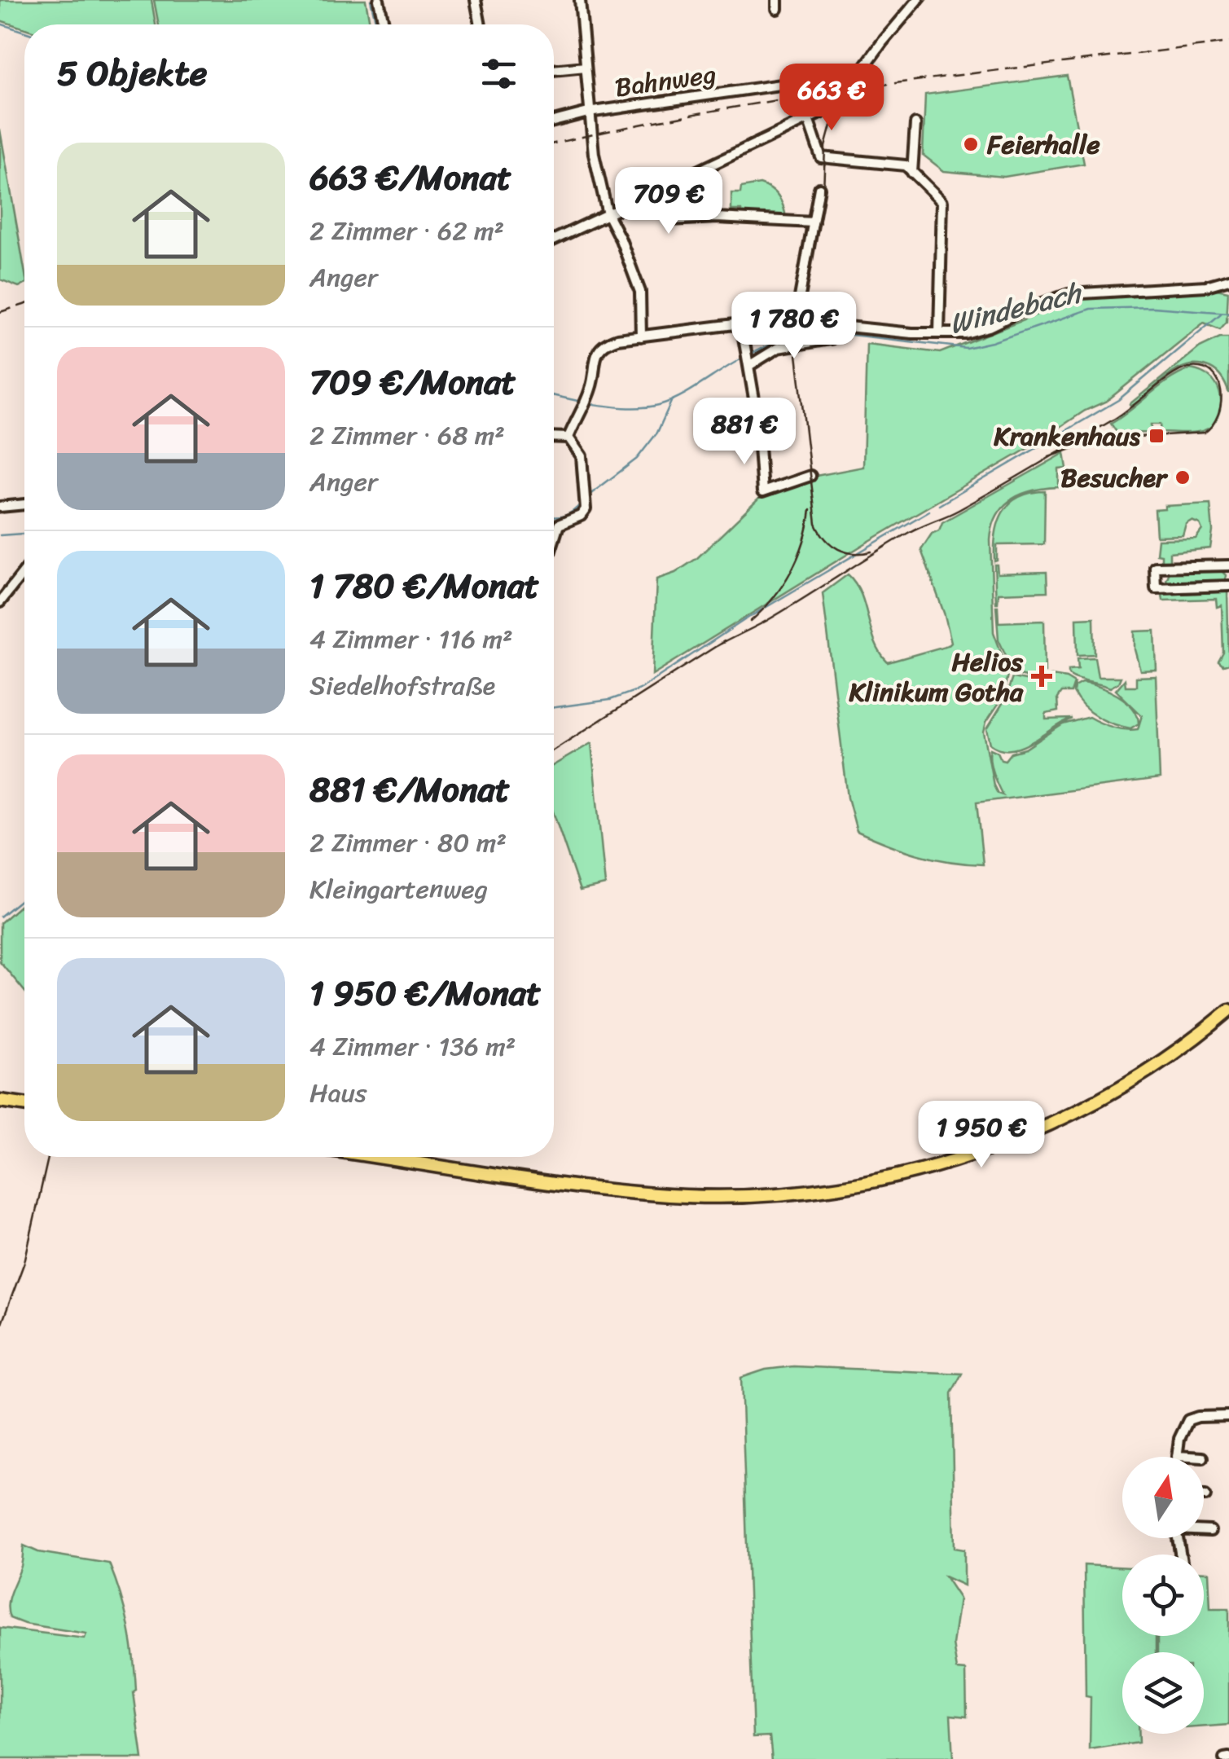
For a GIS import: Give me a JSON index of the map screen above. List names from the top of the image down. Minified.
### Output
{"streets":{"street":["Bahnweg"]},"water":["Windebach"],"places":{"other":["Feierhalle","Besucher"],"transit":["Krankenhaus"],"health":["Helios Klinikum Gotha"]},"north":"top","page":{"heading":"5 Objekte","price":["663 €","709 €","1 780 €","881 €","1 950 €"],"list":[{"name":"663 €/Monat","note":"2 Zimmer · 62 m² · Anger"},{"name":"709 €/Monat","note":"2 Zimmer · 68 m² · Anger"},{"name":"1 780 €/Monat","note":"4 Zimmer · 116 m² · Siedelhofstraße"},{"name":"881 €/Monat","note":"2 Zimmer · 80 m² · Kleingartenweg"},{"name":"1 950 €/Monat","note":"4 Zimmer · 136 m² · Haus"}]}}
